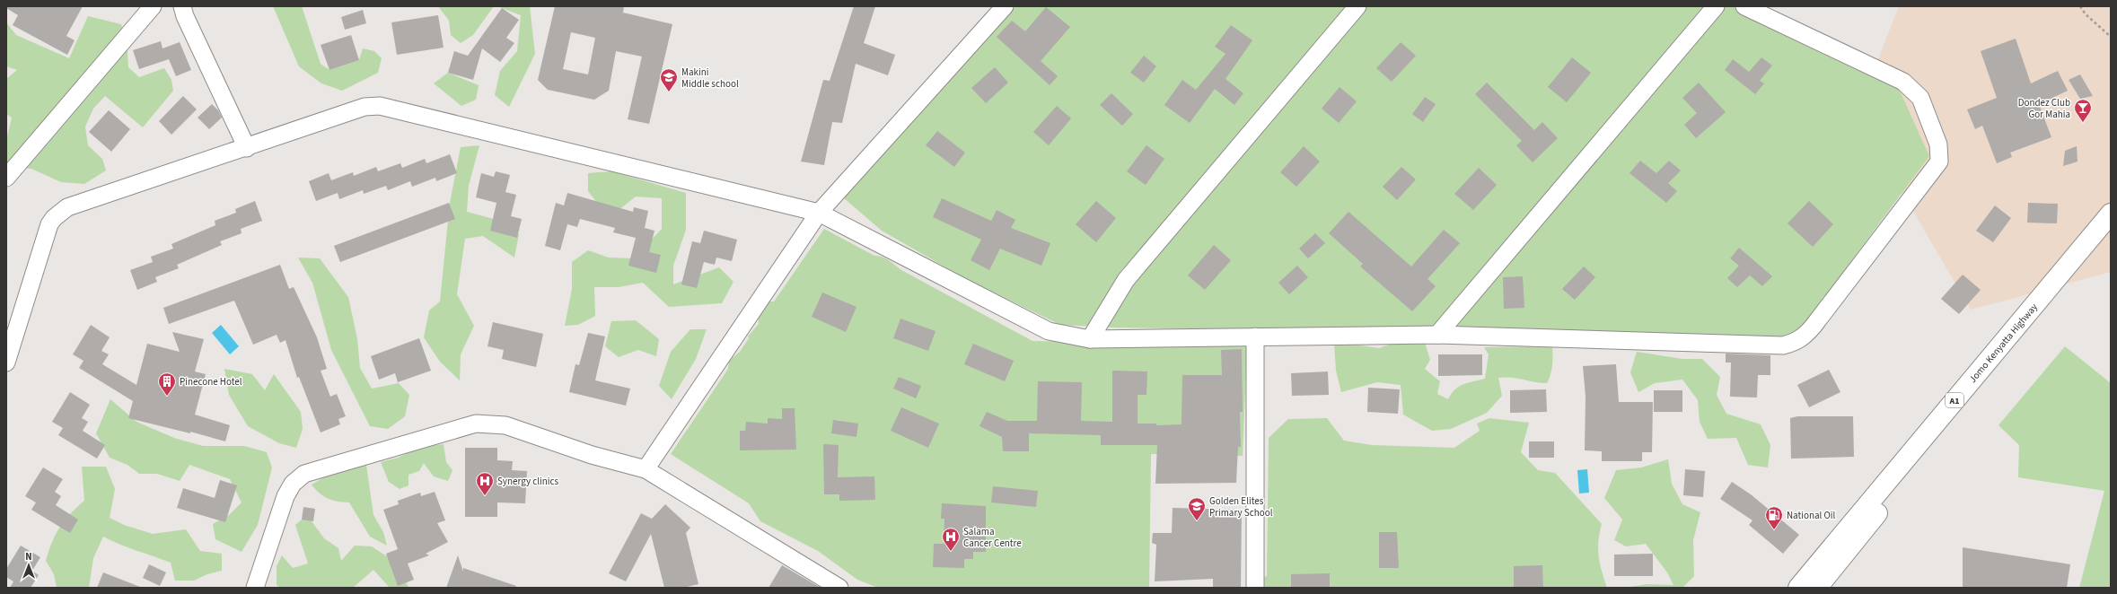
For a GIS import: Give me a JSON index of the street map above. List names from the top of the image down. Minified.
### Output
{"streets":{"highway":["Jomo Kenyatta Highway","A1"]},"places":{"school or university":["Makini Middle school","Golden Elites Primary School"],"bar":["Dondez Club Gor Mahia"],"building":["Pinecone Hotel"],"hospital":["Synergy clinics","Salama Cancer Centre"],"fuel station":["National Oil"]},"north":"top"}
